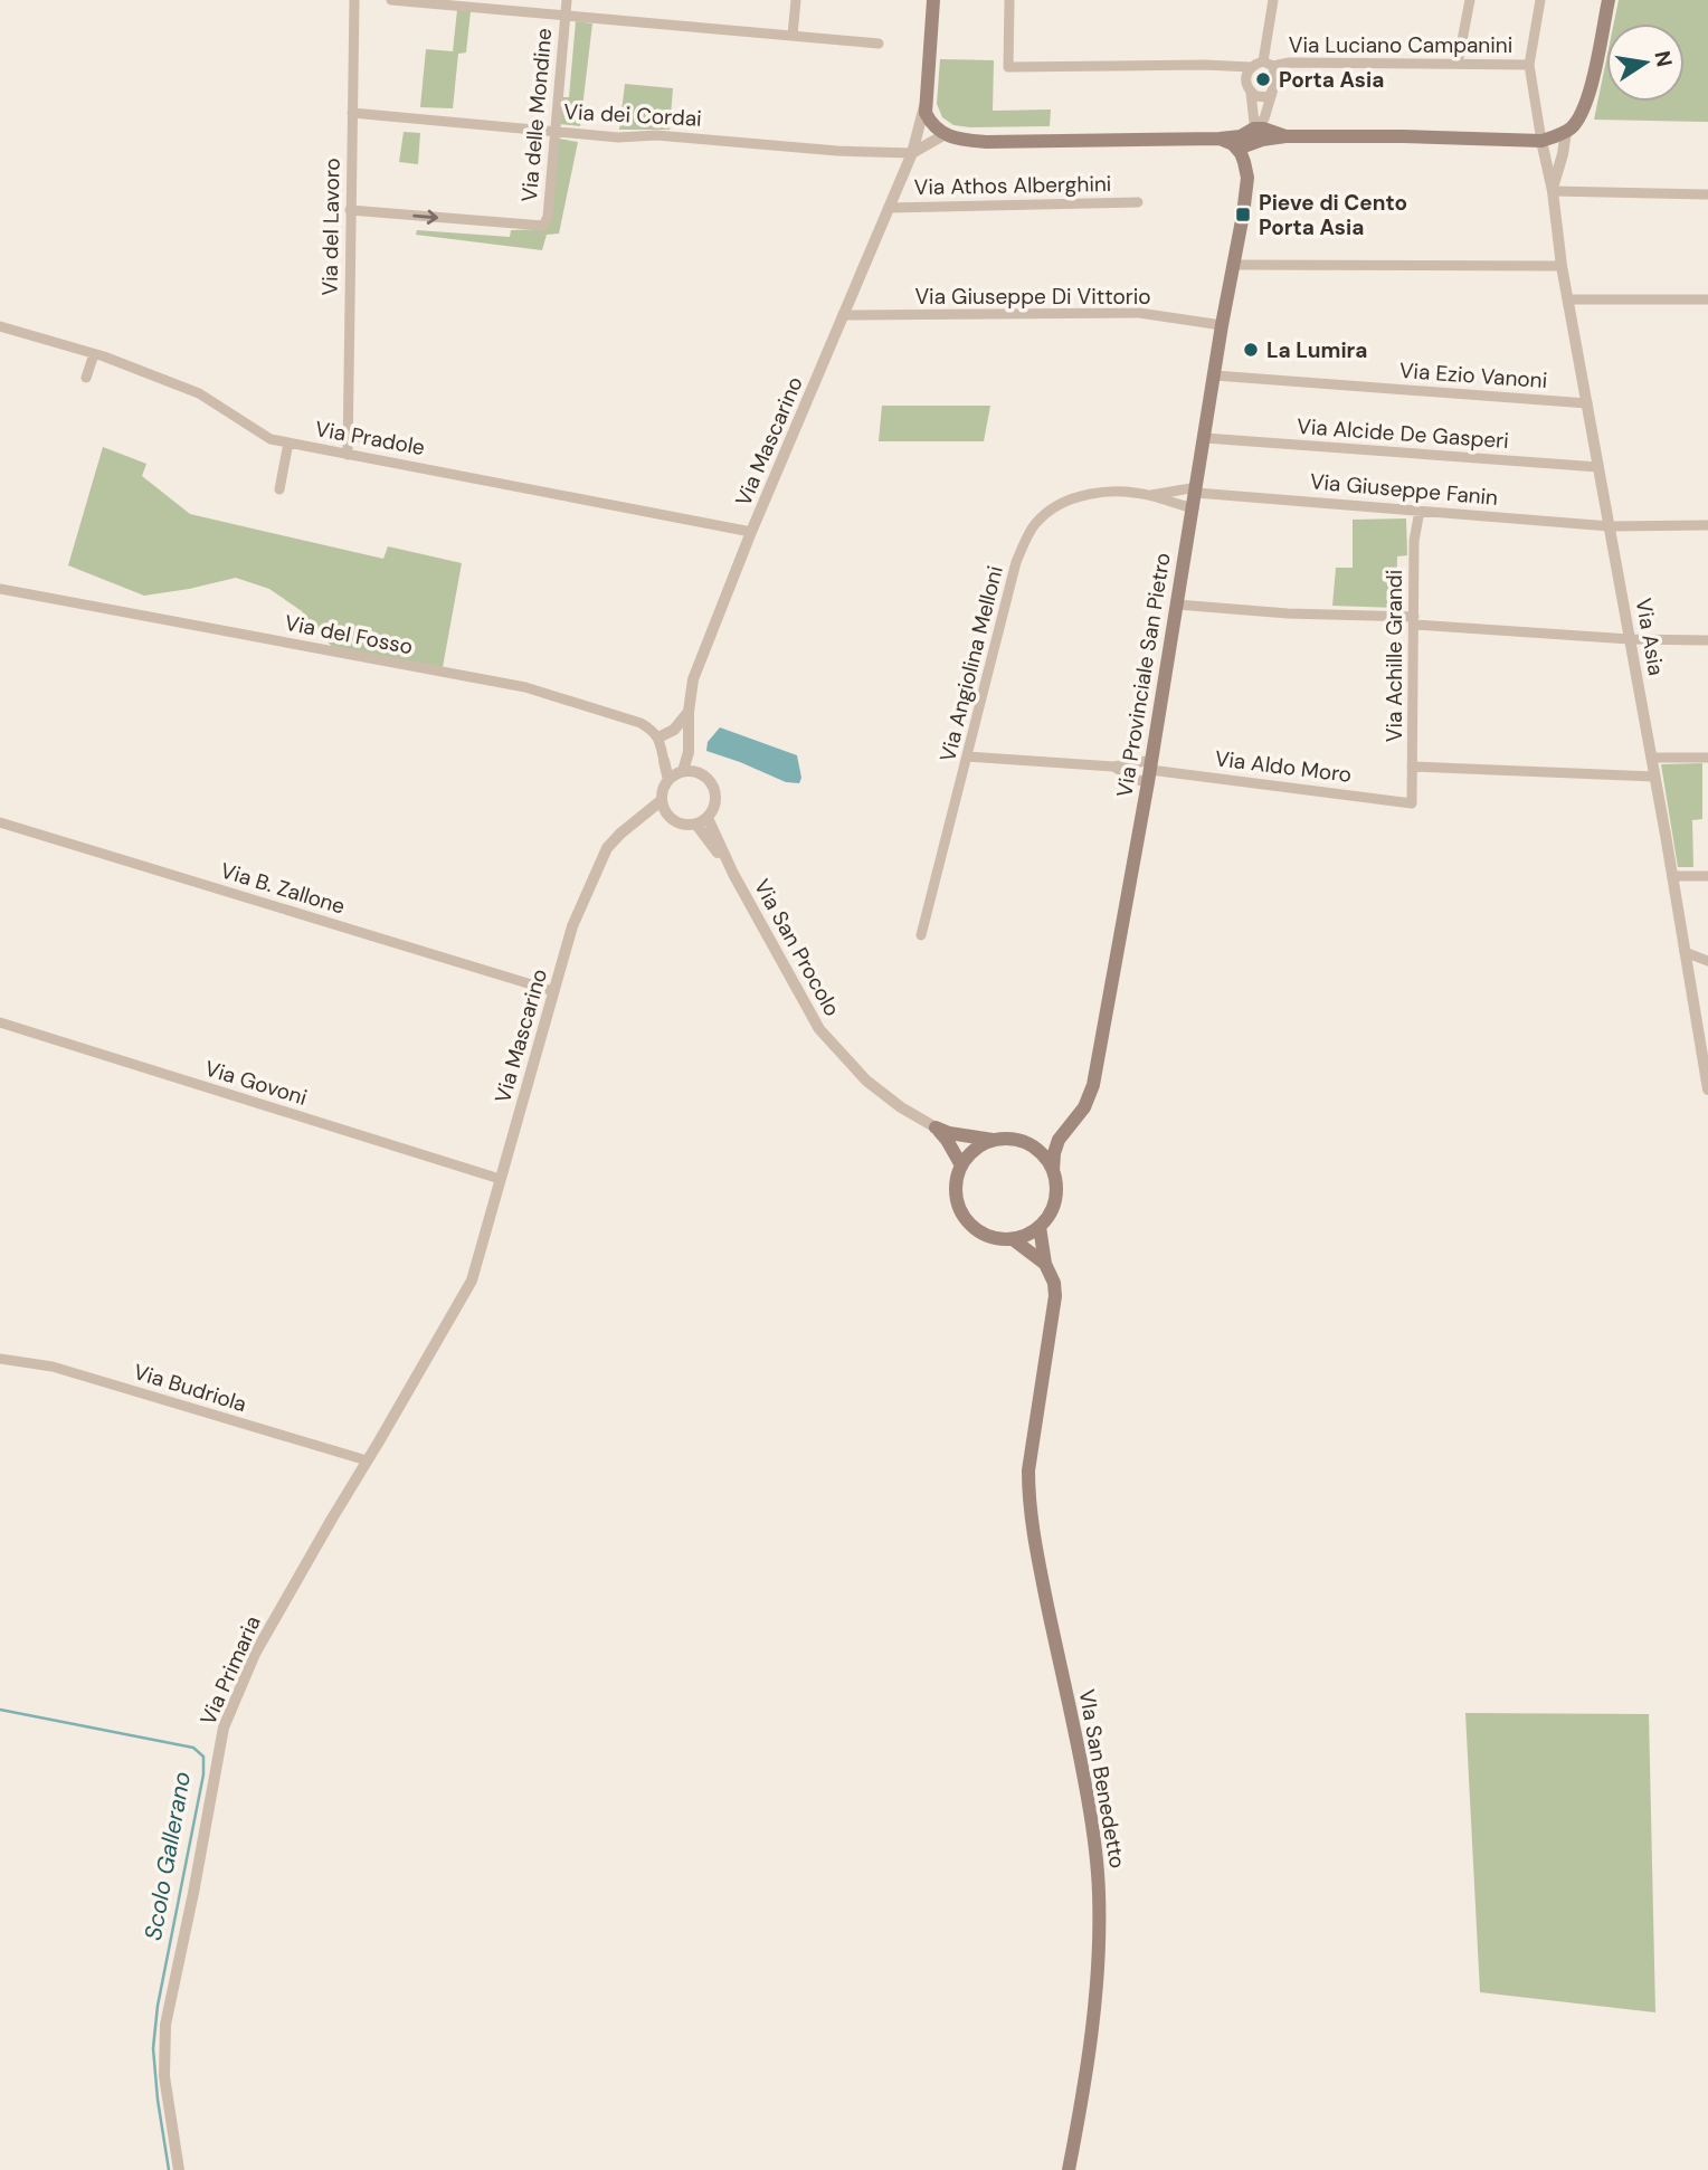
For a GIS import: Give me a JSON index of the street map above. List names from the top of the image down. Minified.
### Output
{"streets":{"main road":["Via Provinciale San Pietro","VIa San Benedetto"],"street":["Via Luciano Campanini","Via delle Mondine","Via dei Cordai","Via Athos Alberghini","Via del Lavoro","Via Giuseppe Di Vittorio","Via Ezio Vanoni","Via Alcide De Gasperi","Via Pradole","Via Mascarino","Via Giuseppe Fanin","Via del Fosso","Via Asia","Via Achille Grandi","Via Angiolina Melloni","Via Aldo Moro","Via B. Zallone","Via San Procolo","Via Govoni","Via Budriola","Via Primaria"]},"crossings":[["Via delle Mondine","Via dei Cordai"],["Via delle Mondine","Via del Lavoro"],["Via dei Cordai","Via del Lavoro"],["Via dei Cordai","Via Mascarino"],["Via Athos Alberghini","Via Mascarino"],["Via del Lavoro","Via Pradole"],["Via Giuseppe Di Vittorio","Via Mascarino"],["Via Giuseppe Di Vittorio","Via Provinciale San Pietro"],["Via Ezio Vanoni","Via Asia"],["Via Ezio Vanoni","Via Provinciale San Pietro"],["Via Alcide De Gasperi","Via Asia"],["Via Alcide De Gasperi","Via Provinciale San Pietro"],["Via Pradole","Via Mascarino"],["Via Mascarino","Via B. Zallone"],["Via Mascarino","Via San Procolo"],["Via Mascarino","Via Govoni"],["Via Mascarino","Via Primaria"],["Via Giuseppe Fanin","Via Asia"],["Via Giuseppe Fanin","Via Achille Grandi"],["Via Giuseppe Fanin","Via Angiolina Melloni"],["Via Giuseppe Fanin","Via Provinciale San Pietro"],["Via Achille Grandi","Via Aldo Moro"],["Via Angiolina Melloni","Via Provinciale San Pietro"],["Via Provinciale San Pietro","Via Aldo Moro"],["Via Budriola","Via Primaria"]],"water":["Scolo Gallerano"],"places":{"other":["Porta Asia","La Lumira"],"transit":["Pieve di Cento Porta Asia"]},"north":"right"}
